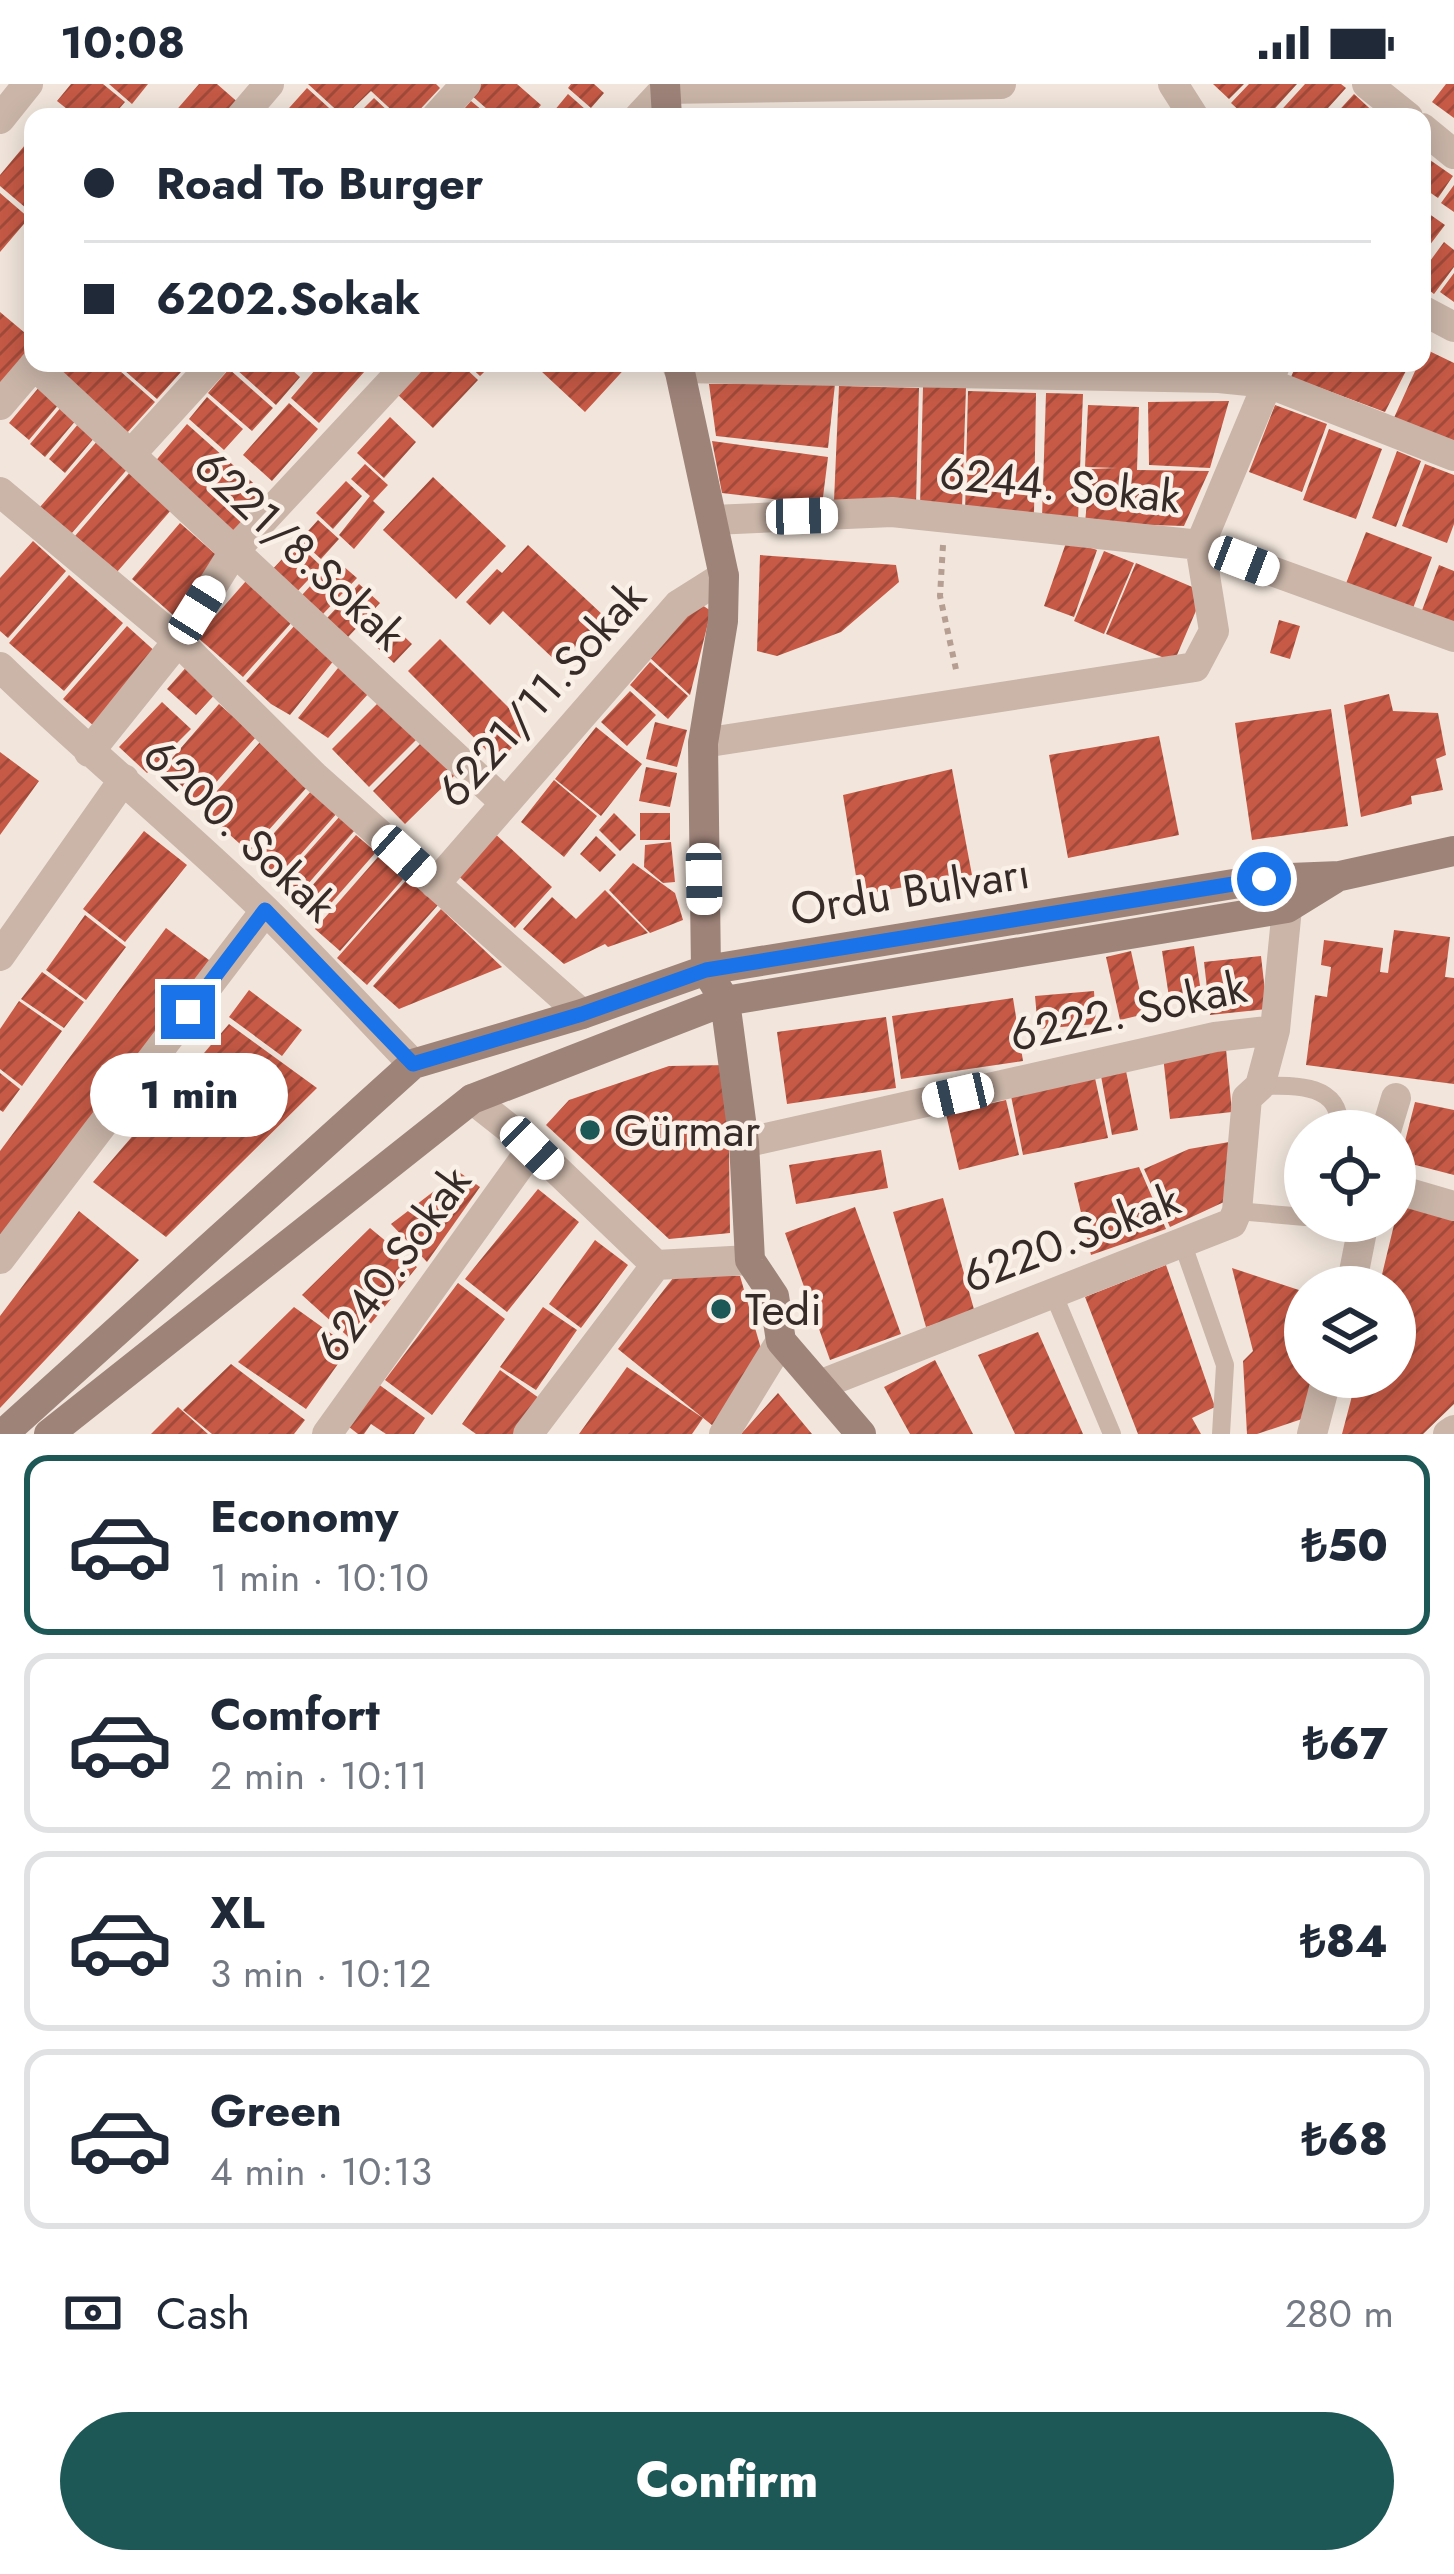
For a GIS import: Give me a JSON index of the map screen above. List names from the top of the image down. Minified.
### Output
{"streets":{"main road":["Ordu Bulvarı"],"street":["6244. Sokak","6221/8.Sokak","6221/11.Sokak","6200. Sokak","6222. Sokak","6220.Sokak","6240.Sokak"]},"crossings":[["6221/8.Sokak","6221/11.Sokak"],["6200. Sokak","Ordu Bulvarı"],["Ordu Bulvarı","6222. Sokak"],["6222. Sokak","6220.Sokak"]],"places":["Gürmar","Tedi"],"page":{"status":"10:08","banner":["Road To Burger","6202.Sokak"],"bubble":"1 min","list":[{"name":"Economy","note":"1 min · 10:10","value":"₺50"},{"name":"Comfort","note":"2 min · 10:11","value":"₺67"},{"name":"XL","note":"3 min · 10:12","value":"₺84"},{"name":"Green","note":"4 min · 10:13","value":"₺68"}],"pay":["Cash","280 m"],"buttons":"Confirm"}}
